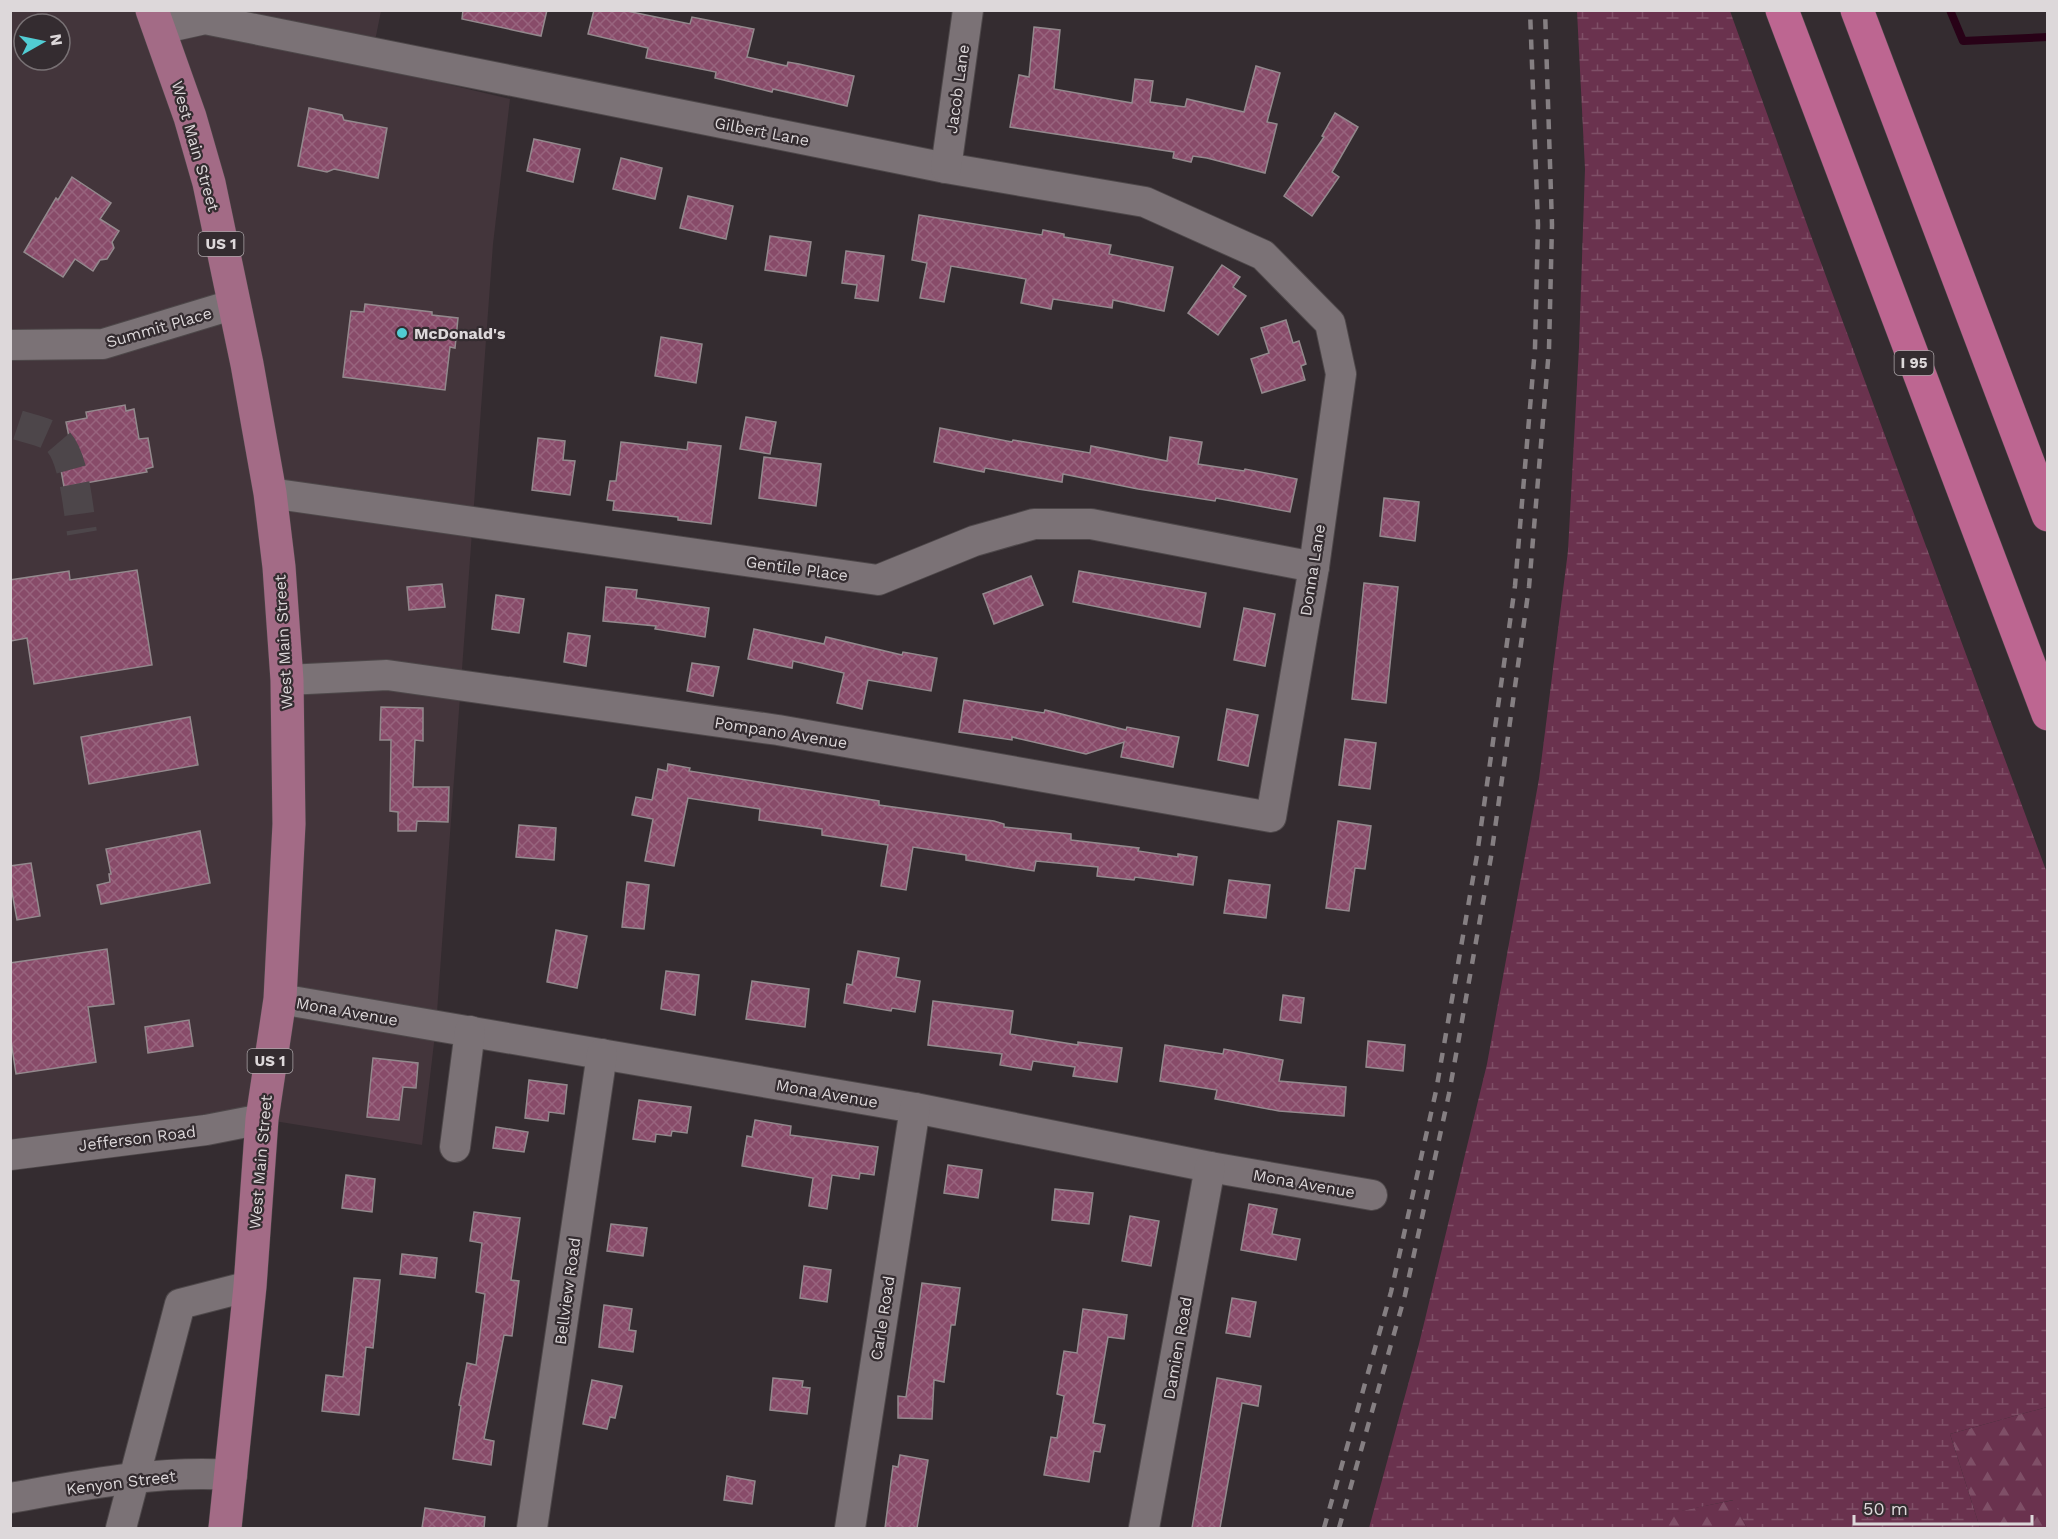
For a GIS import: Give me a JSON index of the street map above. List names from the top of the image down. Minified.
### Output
{"streets":{"highway":["I 95"],"main road":["West Main Street","US 1"],"street":["Jacob Lane","Gilbert Lane","Summit Place","Gentile Place","Donna Lane","Pompano Avenue","Mona Avenue","Jefferson Road","Bellview Road","Carle Road","Damien Road","Kenyon Street"]},"crossings":[["Jacob Lane","Gilbert Lane"],["Gilbert Lane","West Main Street"],["Gilbert Lane","Donna Lane"],["West Main Street","Summit Place"],["West Main Street","Gentile Place"],["West Main Street","Pompano Avenue"],["West Main Street","Mona Avenue"],["West Main Street","Jefferson Road"],["West Main Street","Kenyon Street"],["Gentile Place","Donna Lane"],["Donna Lane","Pompano Avenue"],["Mona Avenue","Bellview Road"],["Mona Avenue","Carle Road"],["Mona Avenue","Damien Road"]],"places":["McDonald's"],"scale_bar":"50 m","north":"right"}
